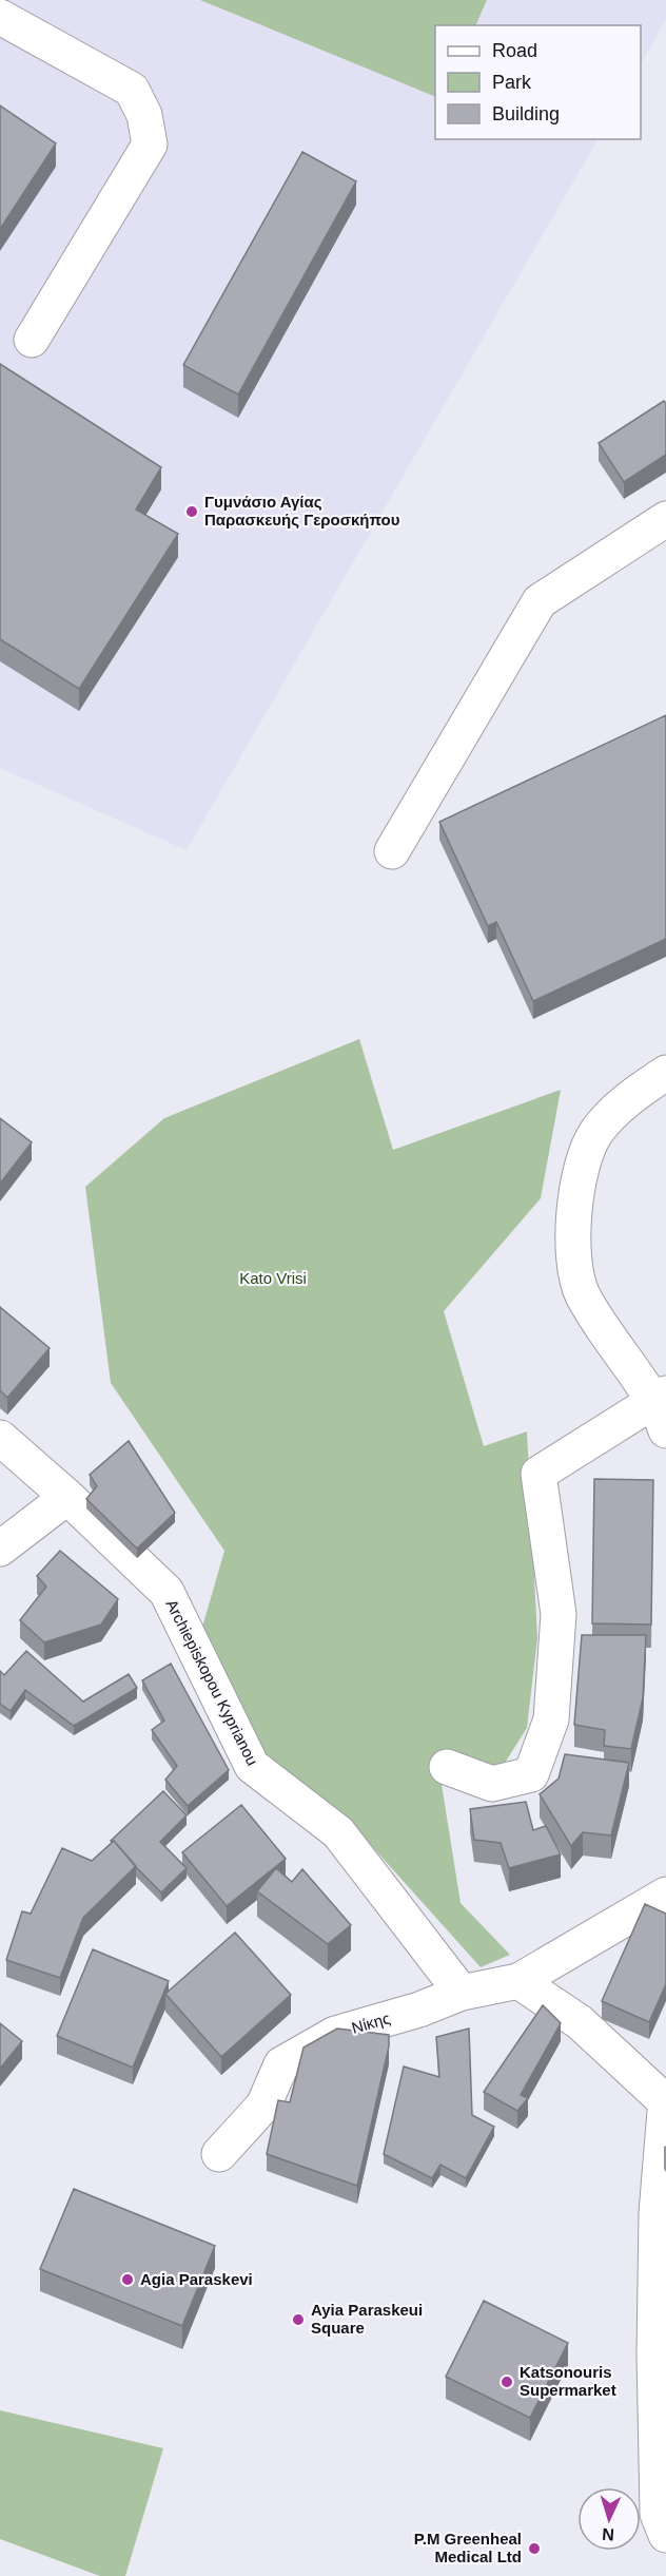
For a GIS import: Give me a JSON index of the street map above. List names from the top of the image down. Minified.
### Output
{"streets":{"street":["Archiepiskopou Kyprianou","Νίκης"]},"crossings":[["Archiepiskopou Kyprianou","Νίκης"]],"parks":["Kato Vrisi"],"places":["Γυμνάσιο Αγίας Παρασκευής Γεροσκήπου","Agia Paraskevi","Ayia Paraskeui Square","Katsonouris Supermarket","P.M Greenheal Medical Ltd"],"legend":["Road","Park","Building"],"north":"bottom"}
